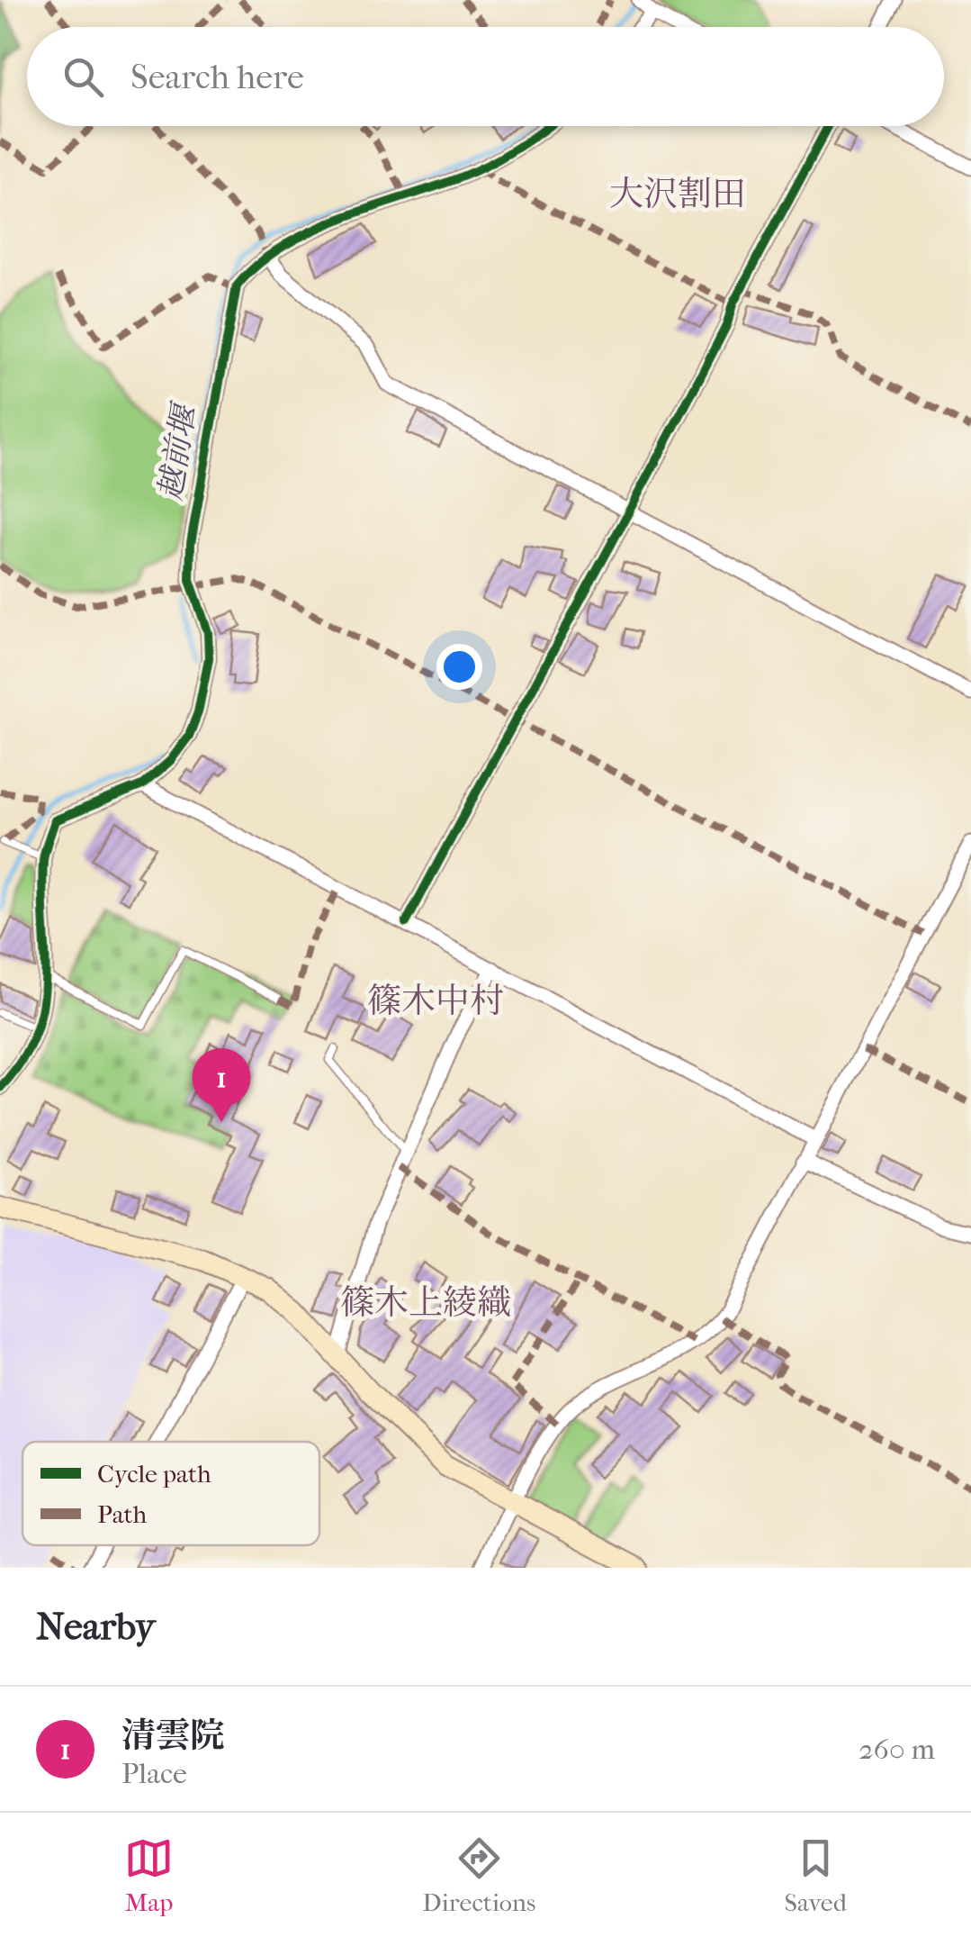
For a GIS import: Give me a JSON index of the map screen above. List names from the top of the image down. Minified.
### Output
{"districts":["大沢割田","篠木中村","篠木上綾織"],"water":["越前堰"],"legend":["Cycle path","Path"],"page":{"search":"Search here","pins":"1","heading":"Nearby","list":[{"mark":"1","name":"清雲院","note":"Place","value":"260 m"}],"nav":["Map","Directions","Saved"]}}
